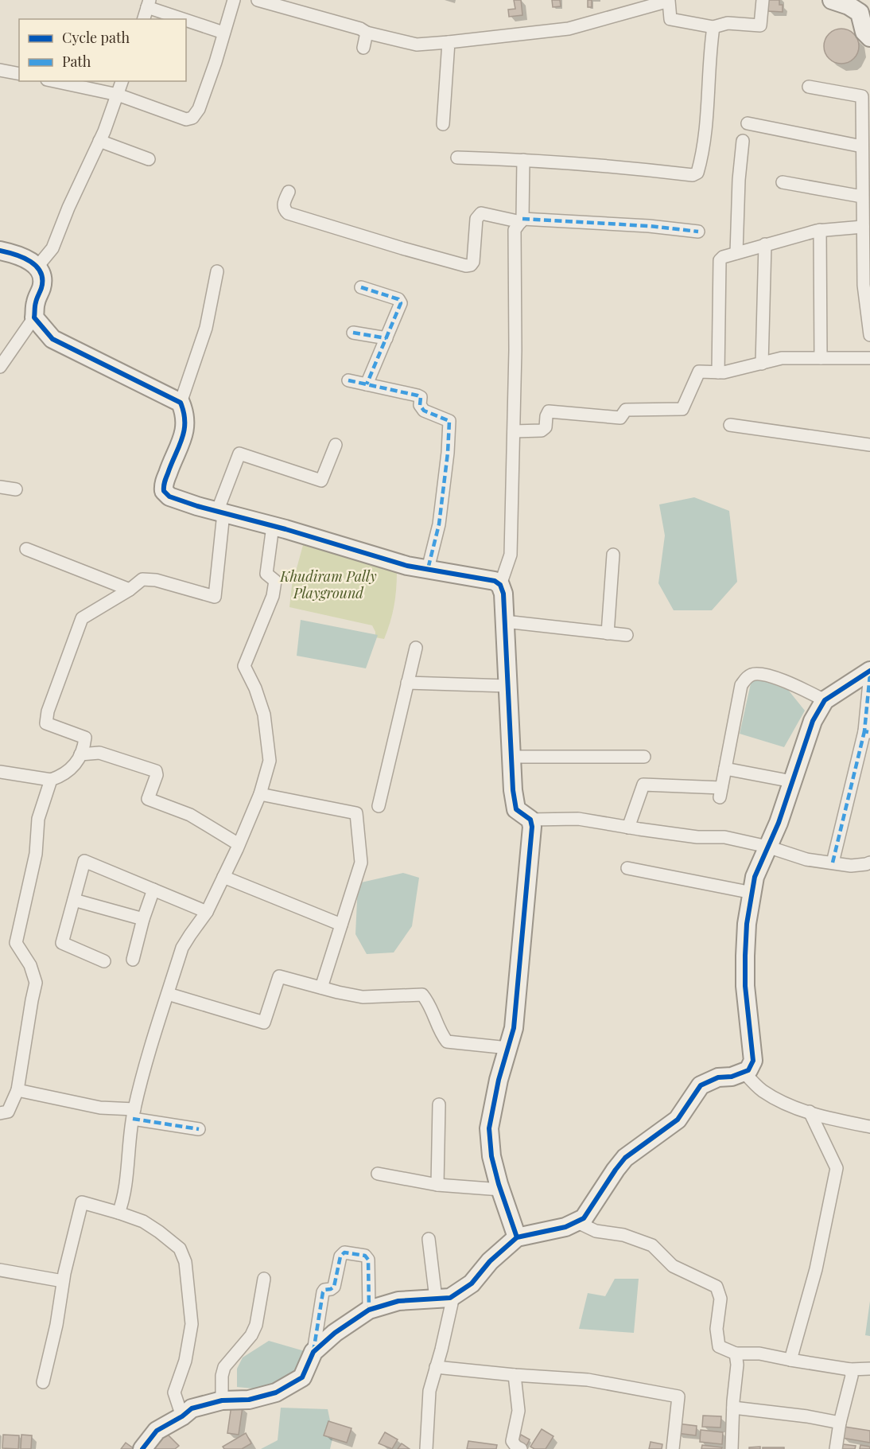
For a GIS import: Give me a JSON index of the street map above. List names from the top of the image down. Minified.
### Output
{"parks":["Khudiram Pally Playground"],"legend":["Cycle path","Path"]}
